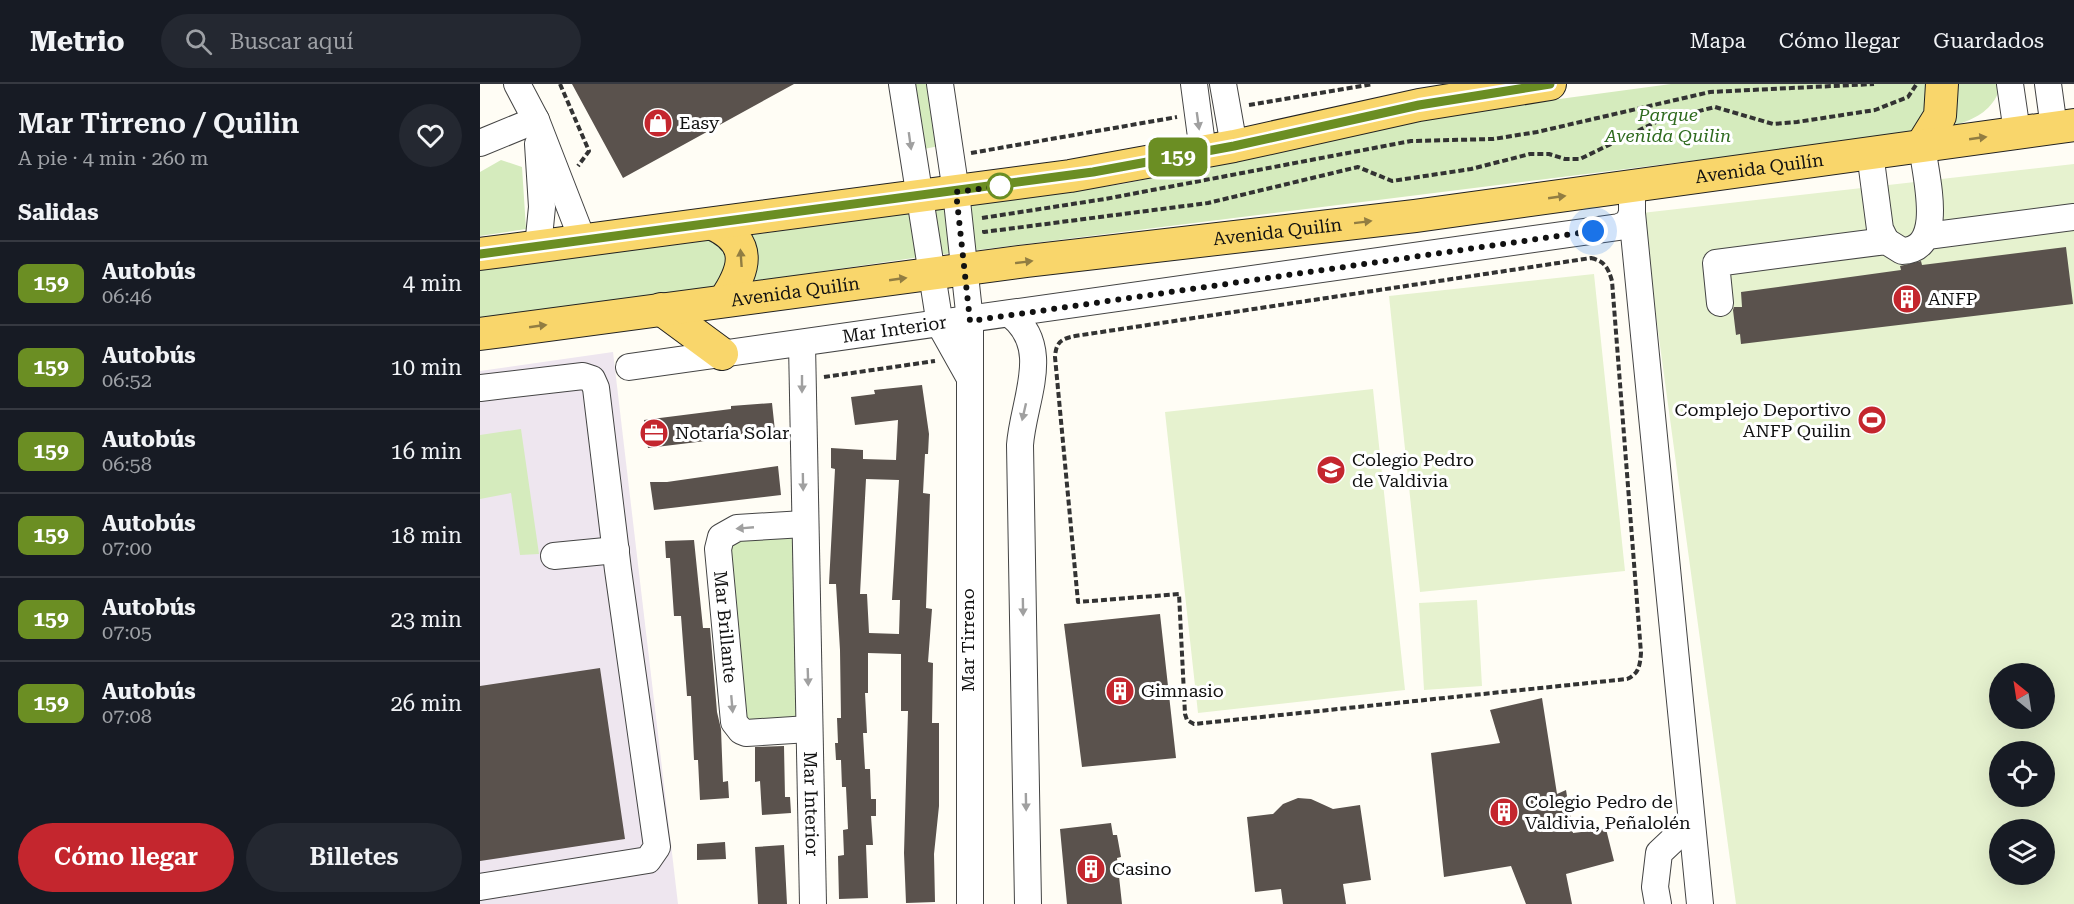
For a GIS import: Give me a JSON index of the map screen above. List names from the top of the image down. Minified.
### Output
{"streets":{"main road":["Avenida Quilín"],"street":["Mar Interior","Mar Brillante","Mar Tirreno"]},"crossings":[["Avenida Quilín","Mar Interior"],["Avenida Quilín","Mar Tirreno"],["Mar Interior","Mar Brillante"],["Mar Interior","Mar Tirreno"]],"parks":["Parque Avenida Quilin"],"places":{"shop":["Easy"],"building":["ANFP","Gimnasio","Colegio Pedro de Valdivia, Peñalolén","Casino"],"sports":["Complejo Deportivo ANFP Quilin"],"office":["Notaría Solar"],"school or university":["Colegio Pedro de Valdivia"]},"lines":["bus line 159"],"north":"top left","page":{"header":"Metrio","search":"Buscar aquí","nav":["Mapa","Cómo llegar","Guardados"],"heading":[["Mar Tirreno / Quilin","A pie · 4 min · 260 m"],"Salidas"],"on_map":"159","list":[{"mark":"159","name":"Autobús","note":"06:46","value":"4 min"},{"mark":"159","name":"Autobús","note":"06:52","value":"10 min"},{"mark":"159","name":"Autobús","note":"06:58","value":"16 min"},{"mark":"159","name":"Autobús","note":"07:00","value":"18 min"},{"mark":"159","name":"Autobús","note":"07:05","value":"23 min"},{"mark":"159","name":"Autobús","note":"07:08","value":"26 min"}],"buttons":["Cómo llegar","Billetes"]}}
